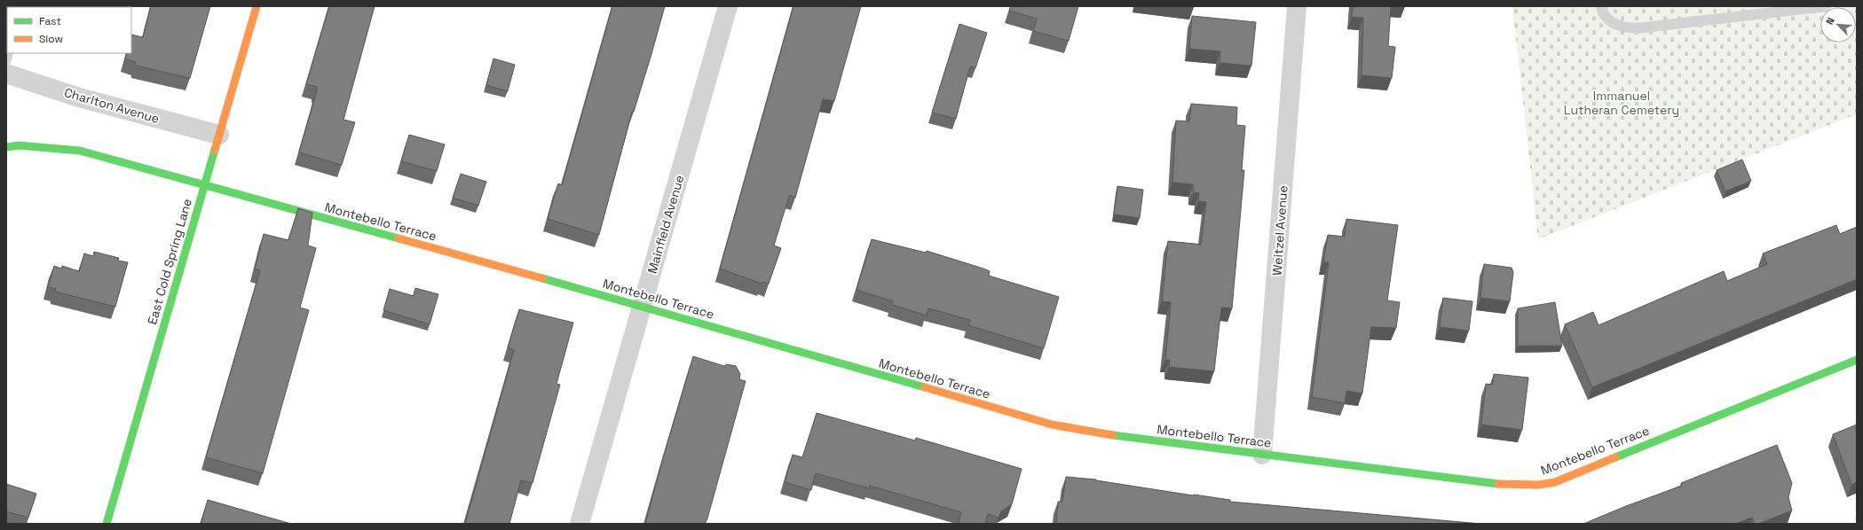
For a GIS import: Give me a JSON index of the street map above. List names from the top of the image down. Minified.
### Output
{"streets":{"street":["Charlton Avenue","Montebello Terrace","Mainfield Avenue","Weitzel Avenue","East Cold Spring Lane"]},"crossings":[["Charlton Avenue","East Cold Spring Lane"],["Montebello Terrace","Mainfield Avenue"],["Montebello Terrace","Weitzel Avenue"],["Montebello Terrace","East Cold Spring Lane"]],"parks":["Immanuel Lutheran Cemetery"],"legend":["Fast","Slow"],"north":"top left"}
